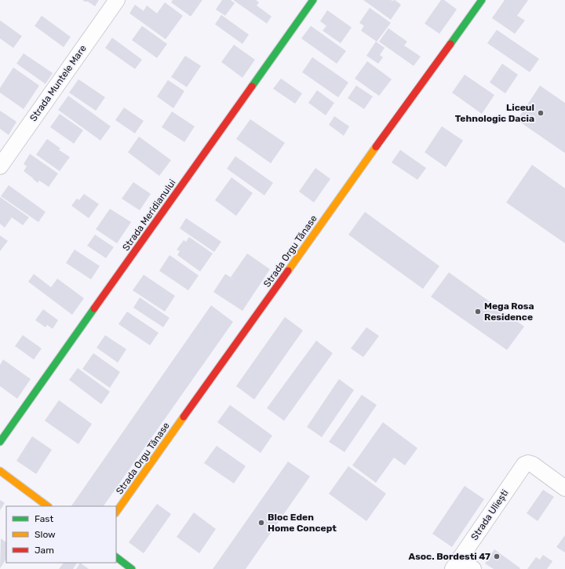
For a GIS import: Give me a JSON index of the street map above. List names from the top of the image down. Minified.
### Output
{"streets":{"street":["Strada Muntele Mare","Strada Meridianului","Strada Orgu Tănase","Strada Uliești"]},"places":["Liceul Tehnologic Dacia","Mega Rosa Residence","Bloc Eden Home Concept","Asoc. Bordesti 47"],"legend":["Fast","Slow","Jam"]}
